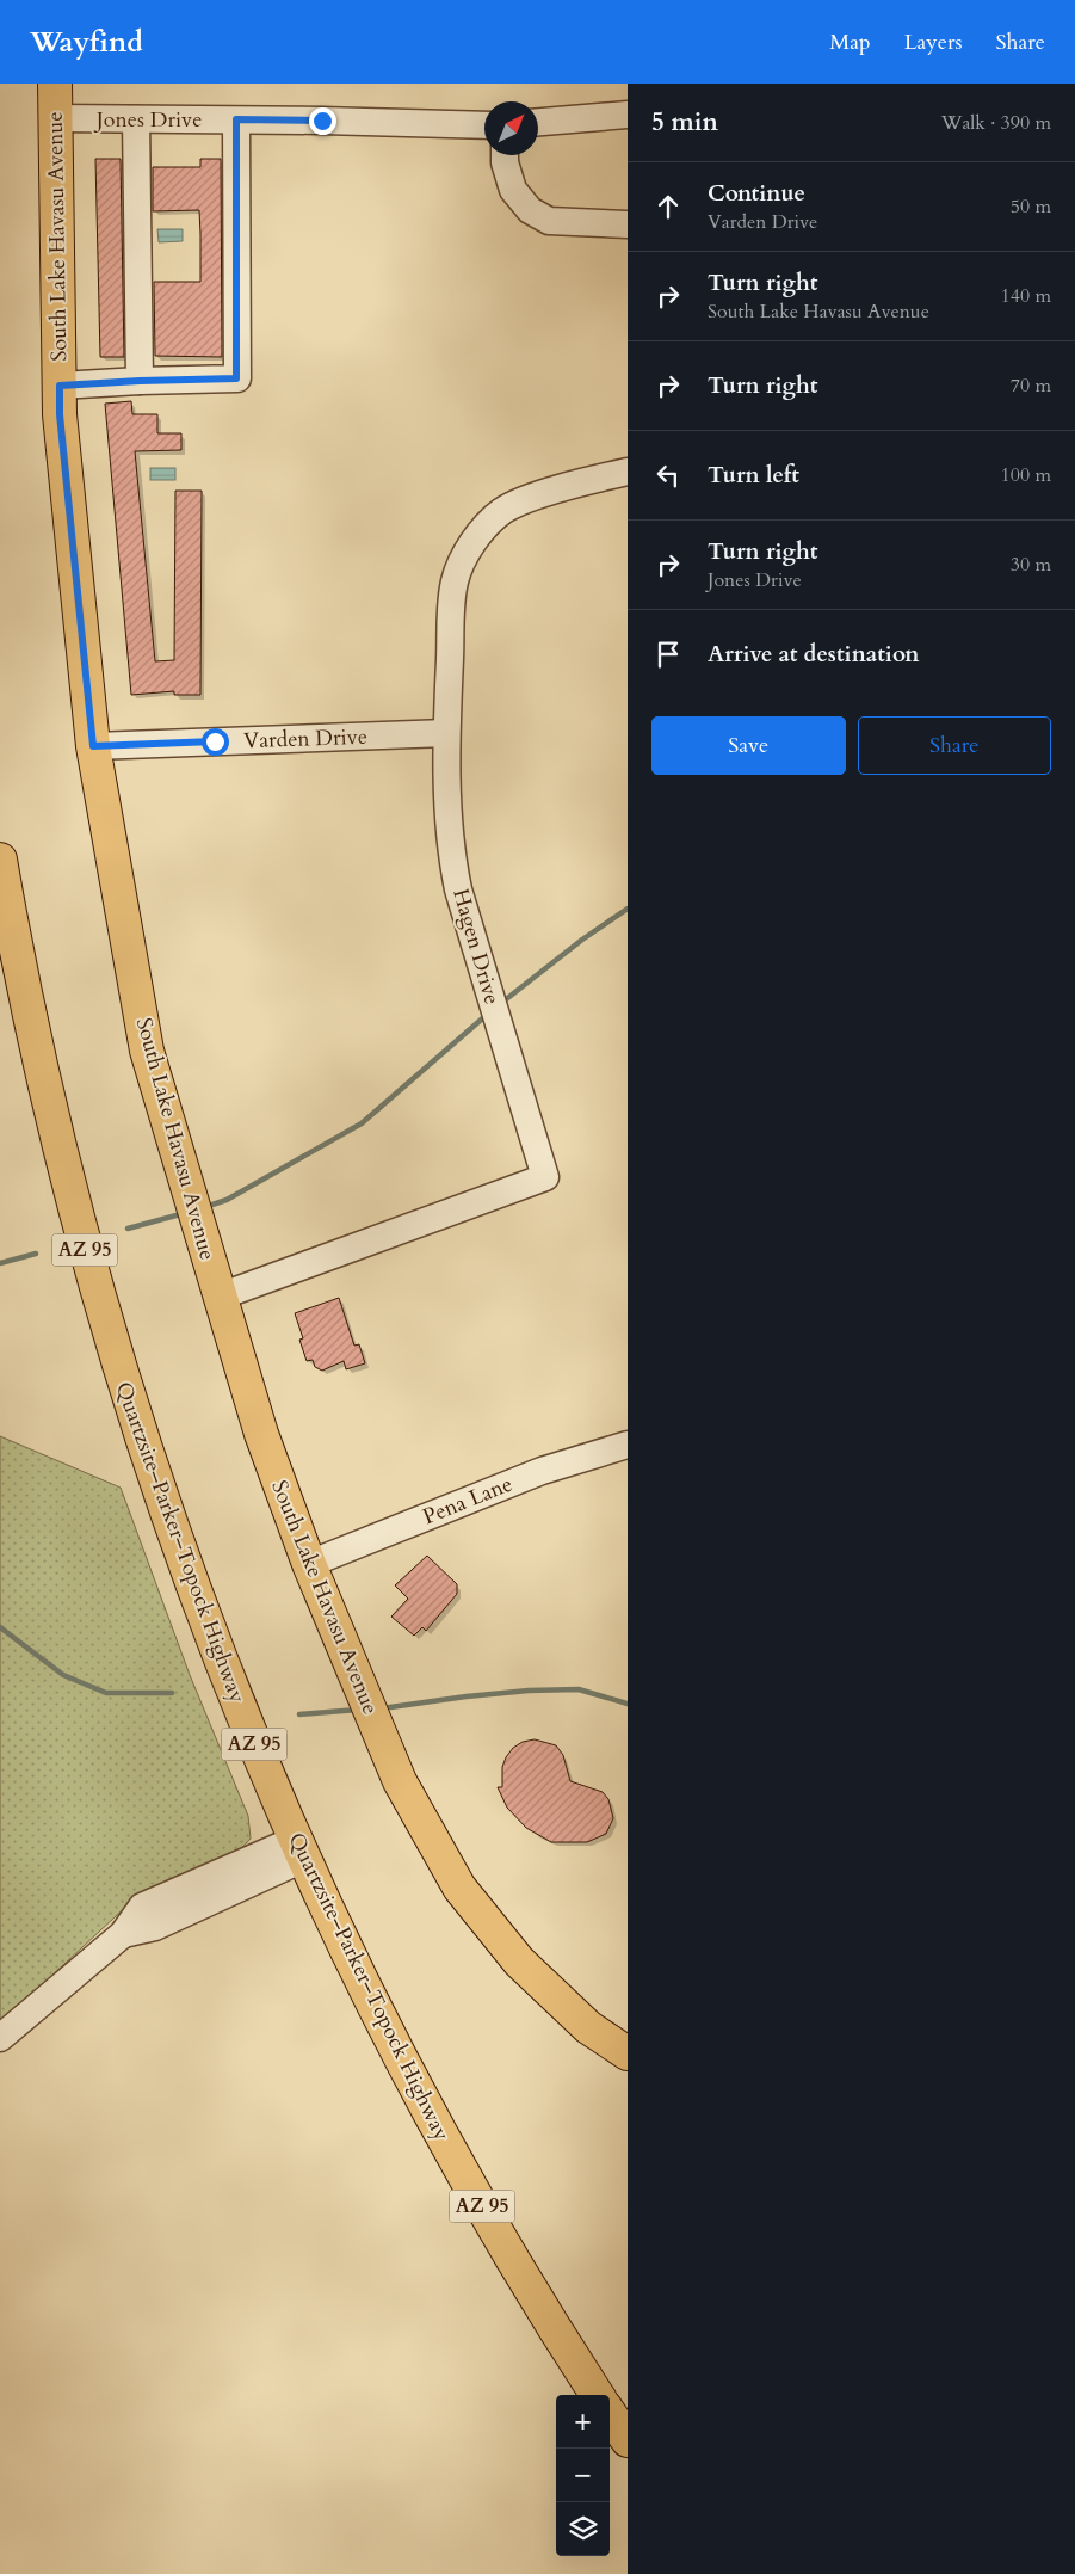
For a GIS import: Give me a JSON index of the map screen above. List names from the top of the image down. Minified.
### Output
{"streets":{"main road":["South Lake Havasu Avenue","AZ 95","Quartzsite–Parker–Topock Highway"],"street":["Jones Drive","Varden Drive","Hagen Drive","Pena Lane"]},"crossings":[["Jones Drive","South Lake Havasu Avenue"],["South Lake Havasu Avenue","Varden Drive"],["South Lake Havasu Avenue","Hagen Drive"],["South Lake Havasu Avenue","Pena Lane"],["Varden Drive","Hagen Drive"]],"north":"top right","page":{"header":"Wayfind","nav":["Map","Layers","Share"],"heading":["5 min","Walk · 390 m"],"list":[["Continue","Varden Drive","50 m"],["Turn right","South Lake Havasu Avenue","140 m"],["Turn right","70 m"],["Turn left","100 m"],["Turn right","Jones Drive","30 m"],"Arrive at destination"],"buttons":["Save","Share"],"map_buttons":["+","−"]}}
